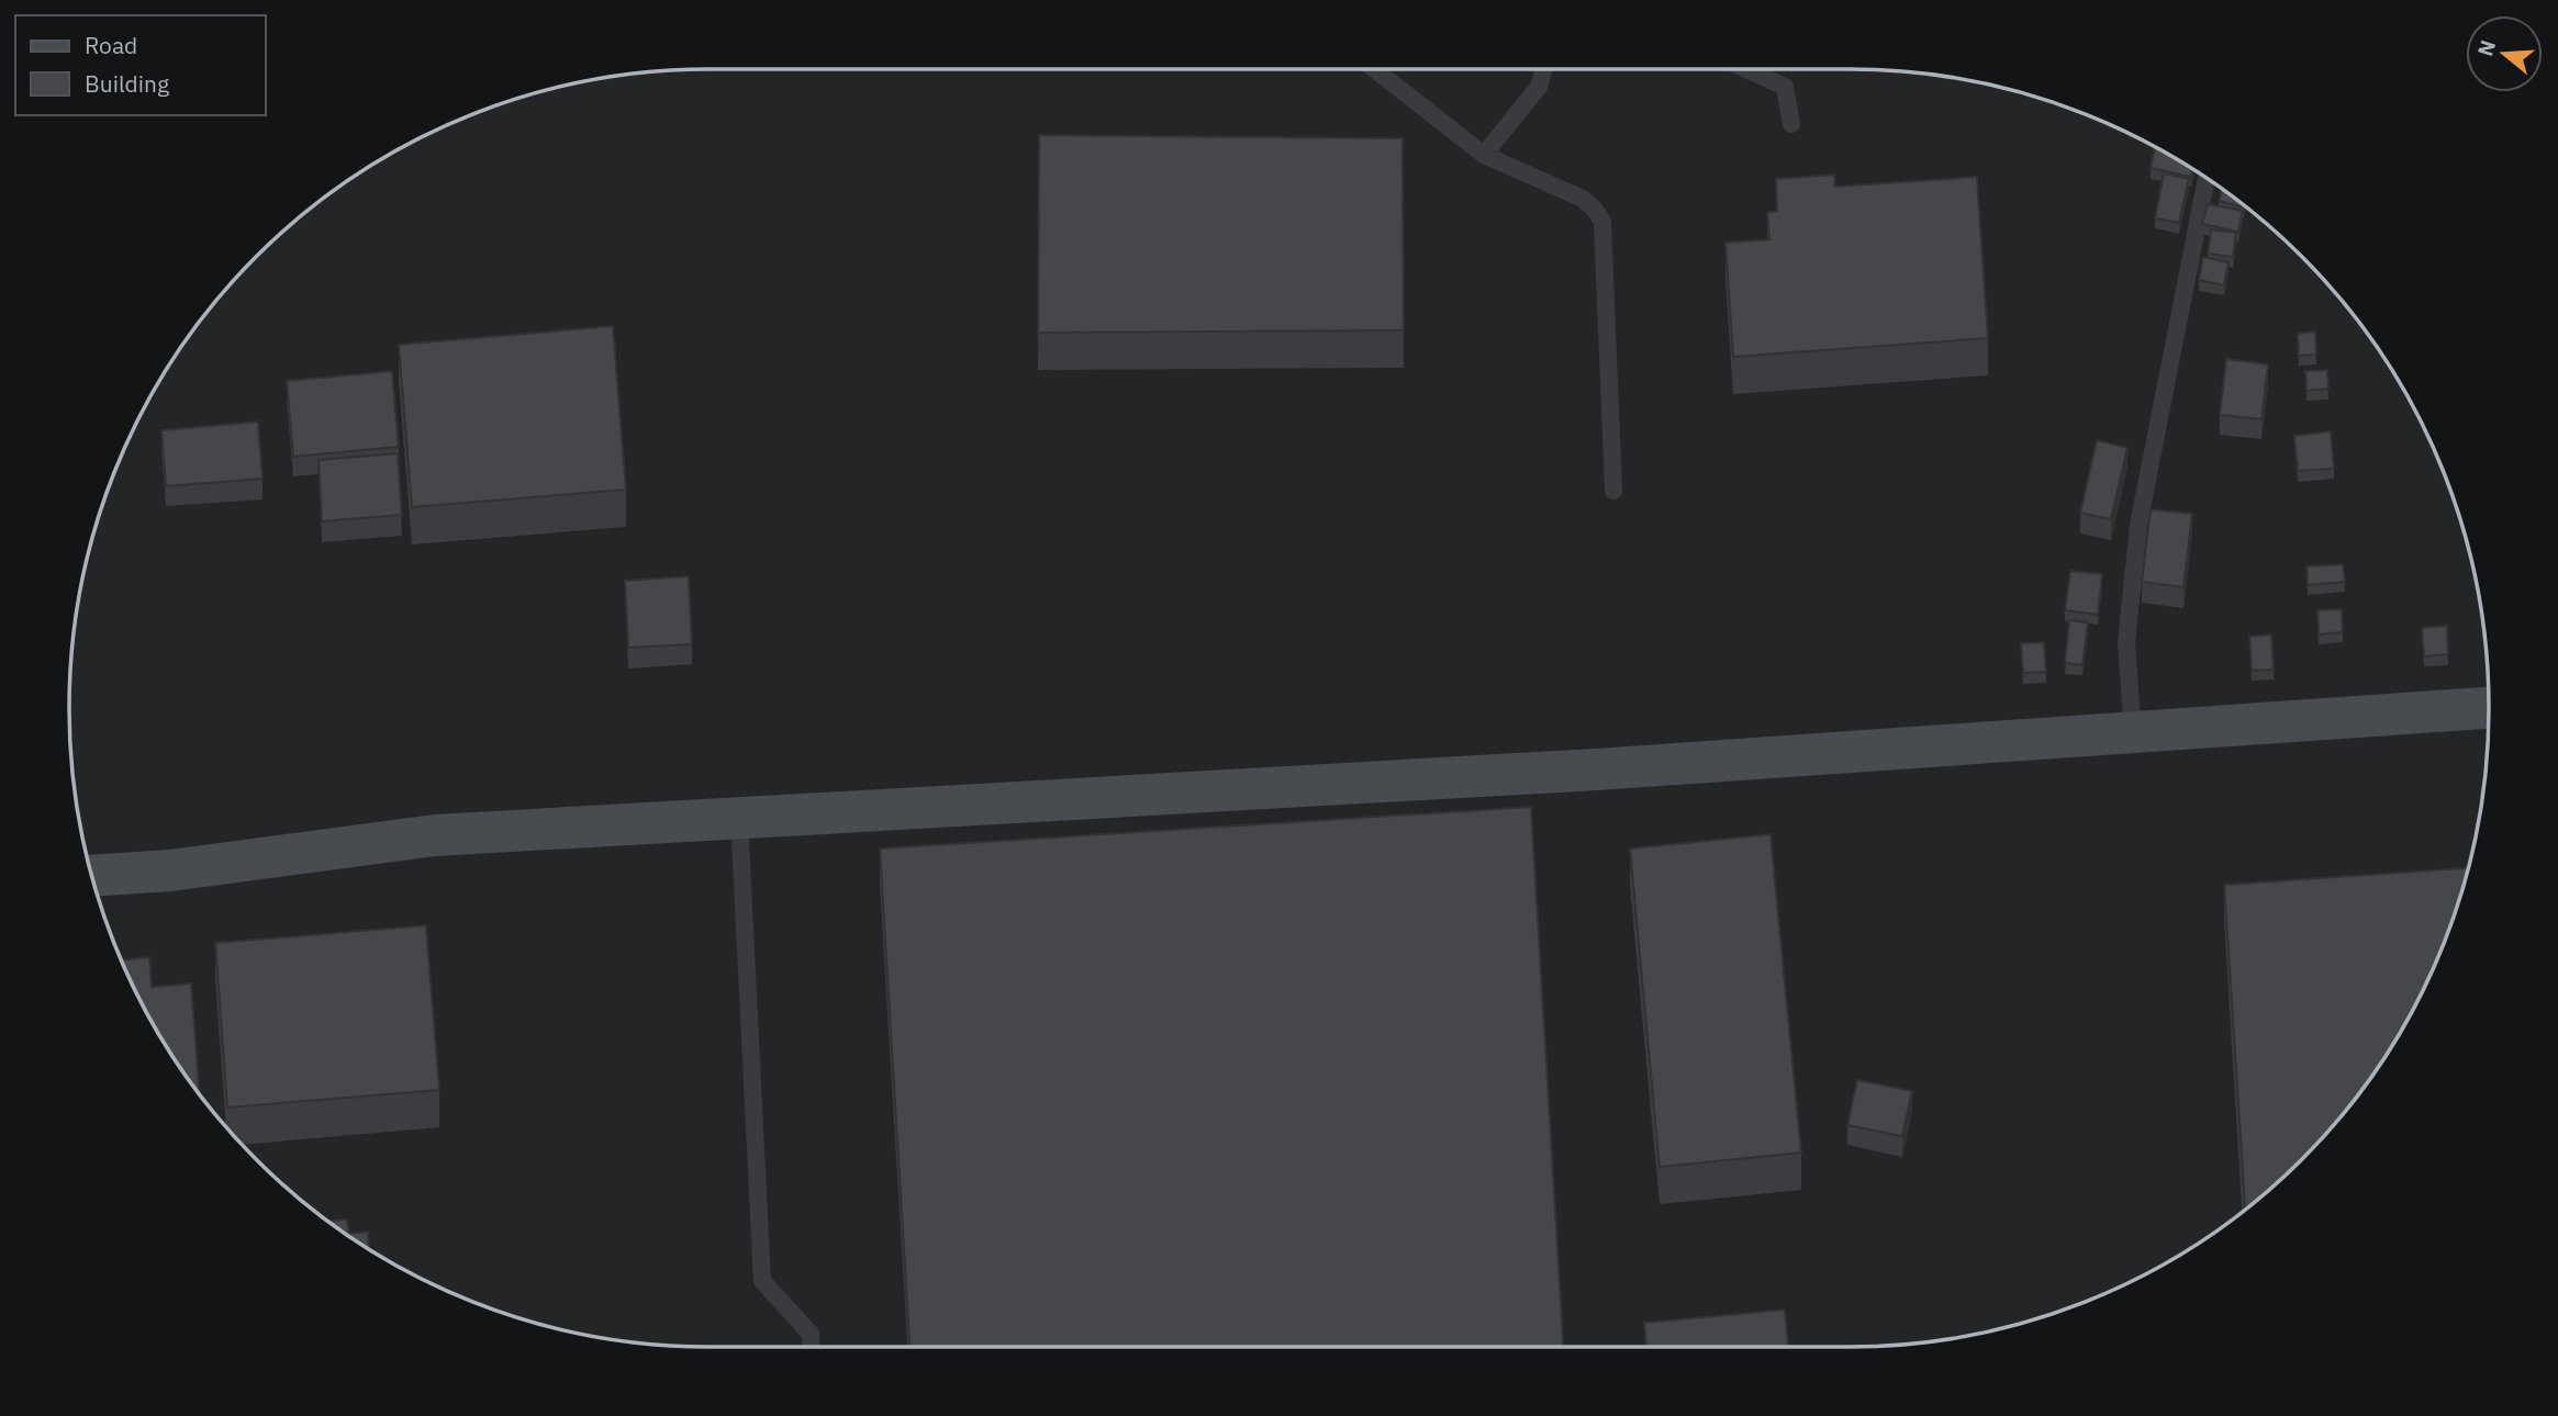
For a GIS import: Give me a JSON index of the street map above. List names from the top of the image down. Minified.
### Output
{"legend":["Road","Building"],"north":"left"}
